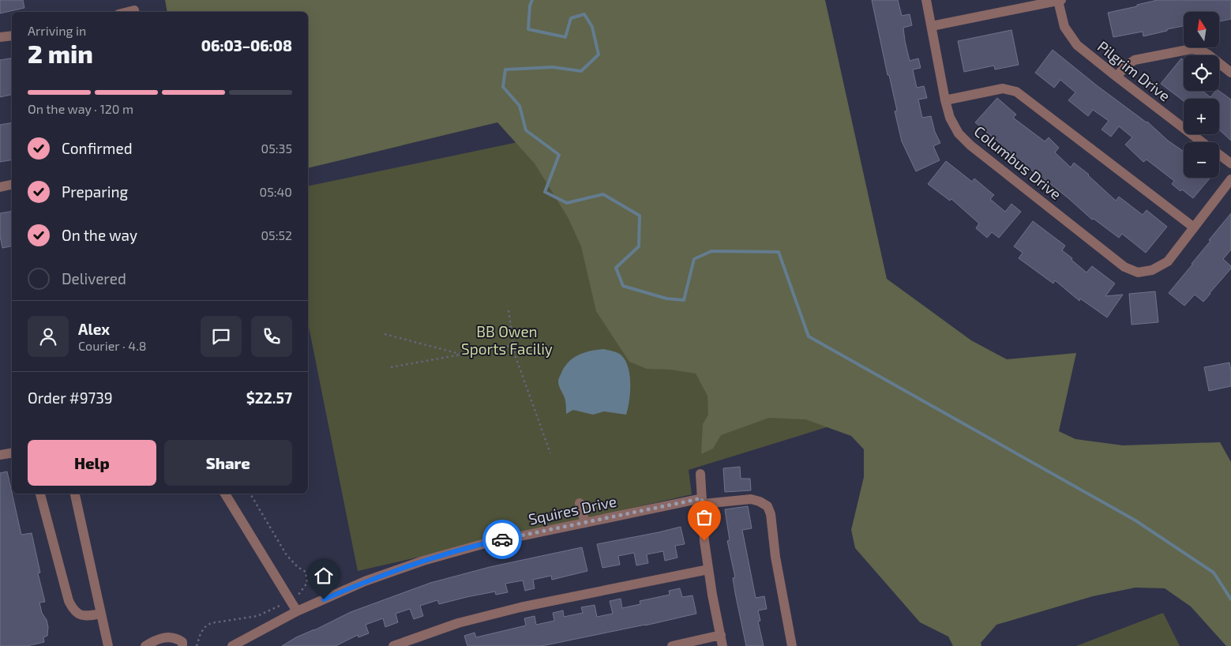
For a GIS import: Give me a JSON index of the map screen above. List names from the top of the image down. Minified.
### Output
{"streets":{"street":["Pilgrim Drive","Columbus Drive","Squires Drive"]},"parks":["BB Owen Sports Faciliy"],"north":"top","page":{"map_buttons":["+","−"],"heading":["2 min","Arriving in","06:03–06:08"],"panel":["Alex","Courier · 4.8","Order #9739","$22.57"],"bar":"On the way · 120 m","list":[["Confirmed","05:35"],["Preparing","05:40"],["On the way","05:52"],"Delivered"],"buttons":["Help","Share"]}}
